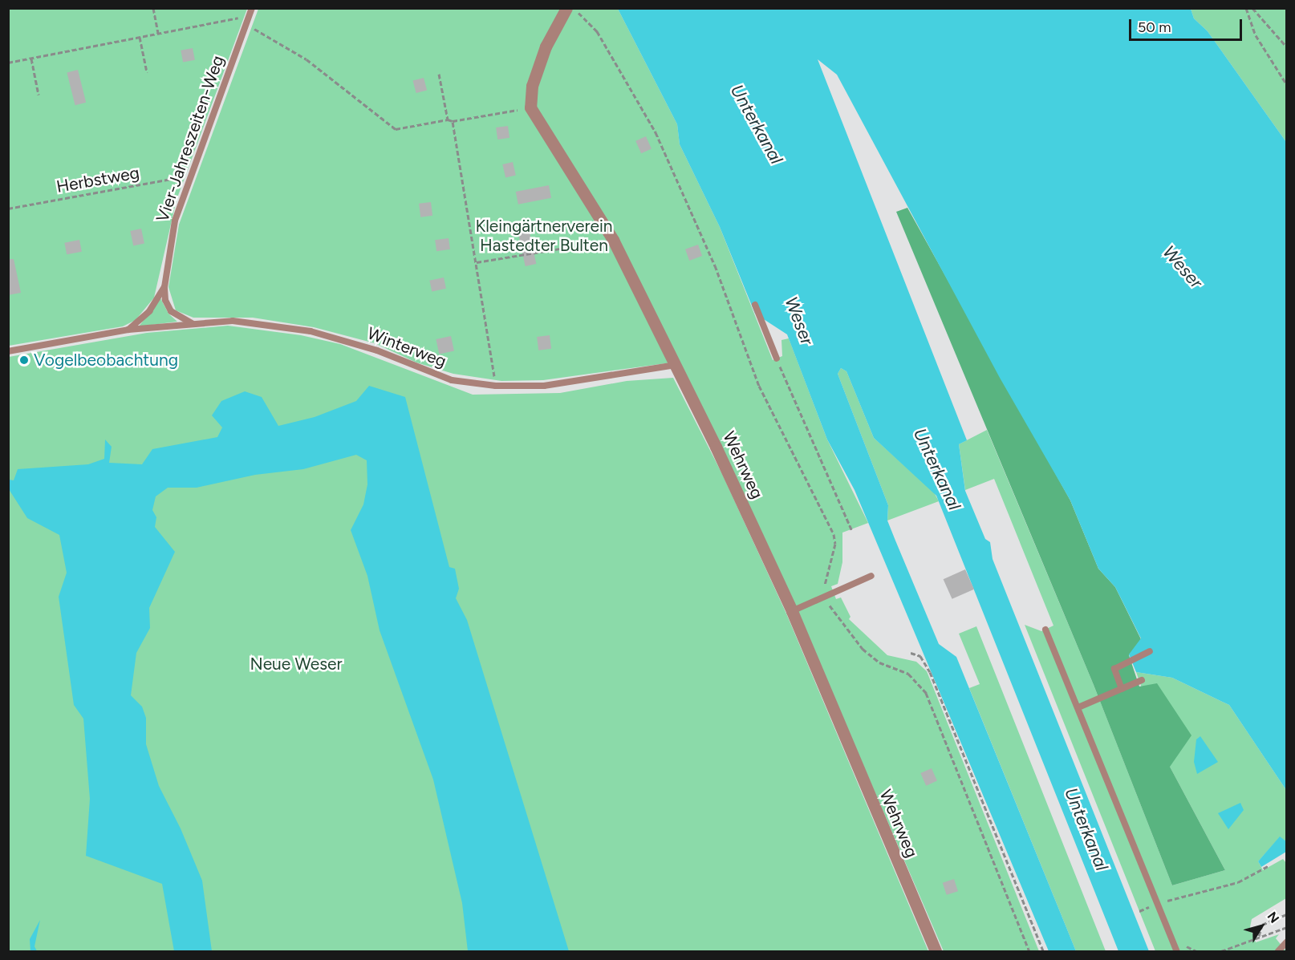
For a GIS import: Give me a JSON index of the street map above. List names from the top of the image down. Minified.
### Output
{"streets":{"street":["Wehrweg"],"lane":["Vier-Jahreszeiten-Weg","Winterweg"],"path":["Herbstweg"]},"crossings":[["Vier-Jahreszeiten-Weg","Herbstweg"],["Vier-Jahreszeiten-Weg","Winterweg"],["Winterweg","Wehrweg"]],"water":["Unterkanal","Weser"],"parks":["Kleingärtnerverein Hastedter Bulten","Neue Weser"],"places":["Vogelbeobachtung"],"scale_bar":"50 m","north":"top right"}
